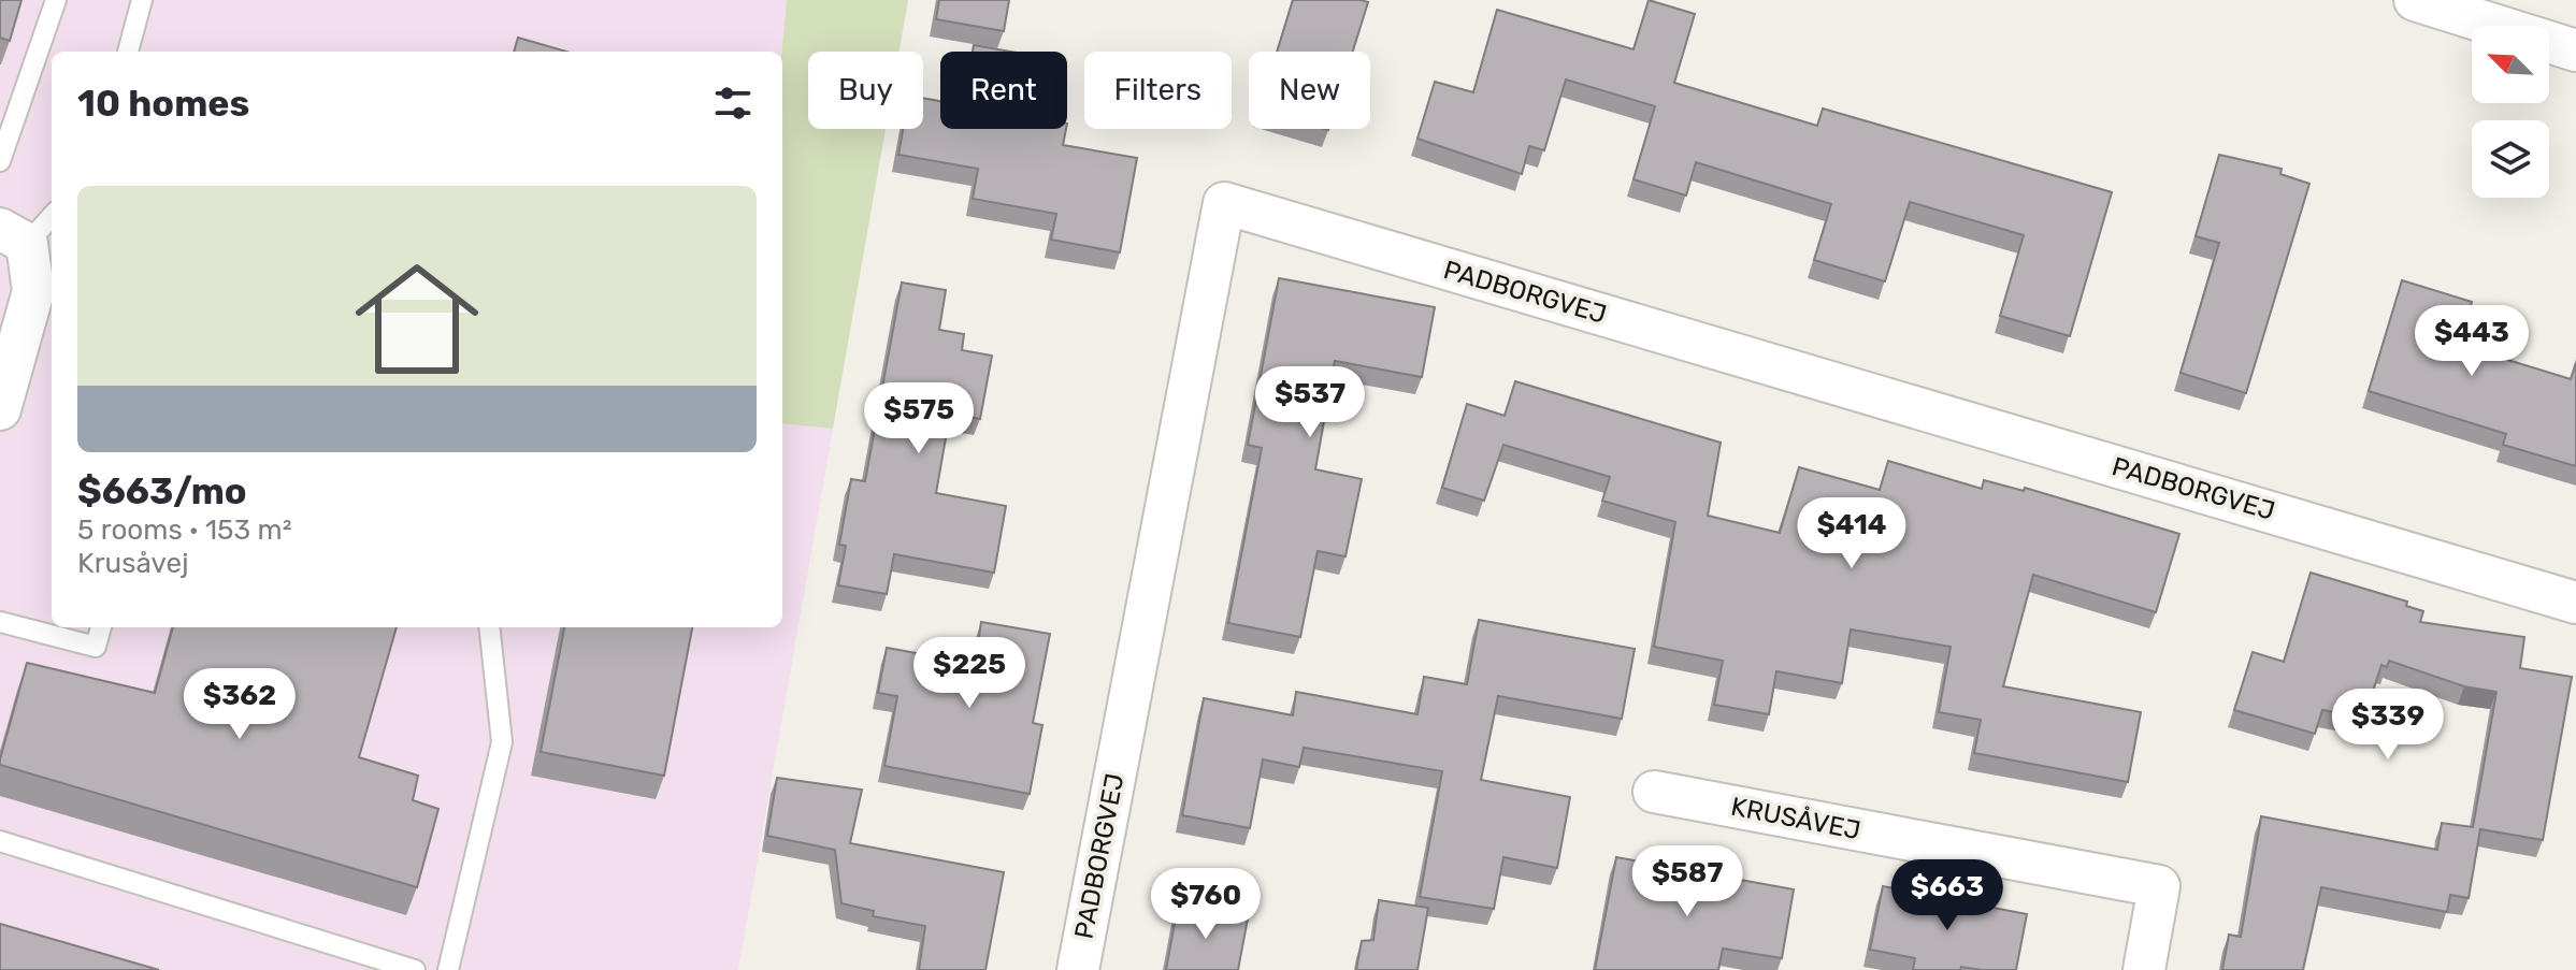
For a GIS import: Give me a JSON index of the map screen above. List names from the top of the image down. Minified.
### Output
{"streets":{"street":["PADBORGVEJ","KRUSÅVEJ"]},"north":"top left","page":{"chip":["Buy","Rent","Filters","New"],"heading":"10 homes","list":[{"name":"$663/mo","note":"5 rooms · 153 m² · Krusåvej"}],"price":["$443","$537","$575","$414","$225","$362","$339","$587","$663","$760"]}}
